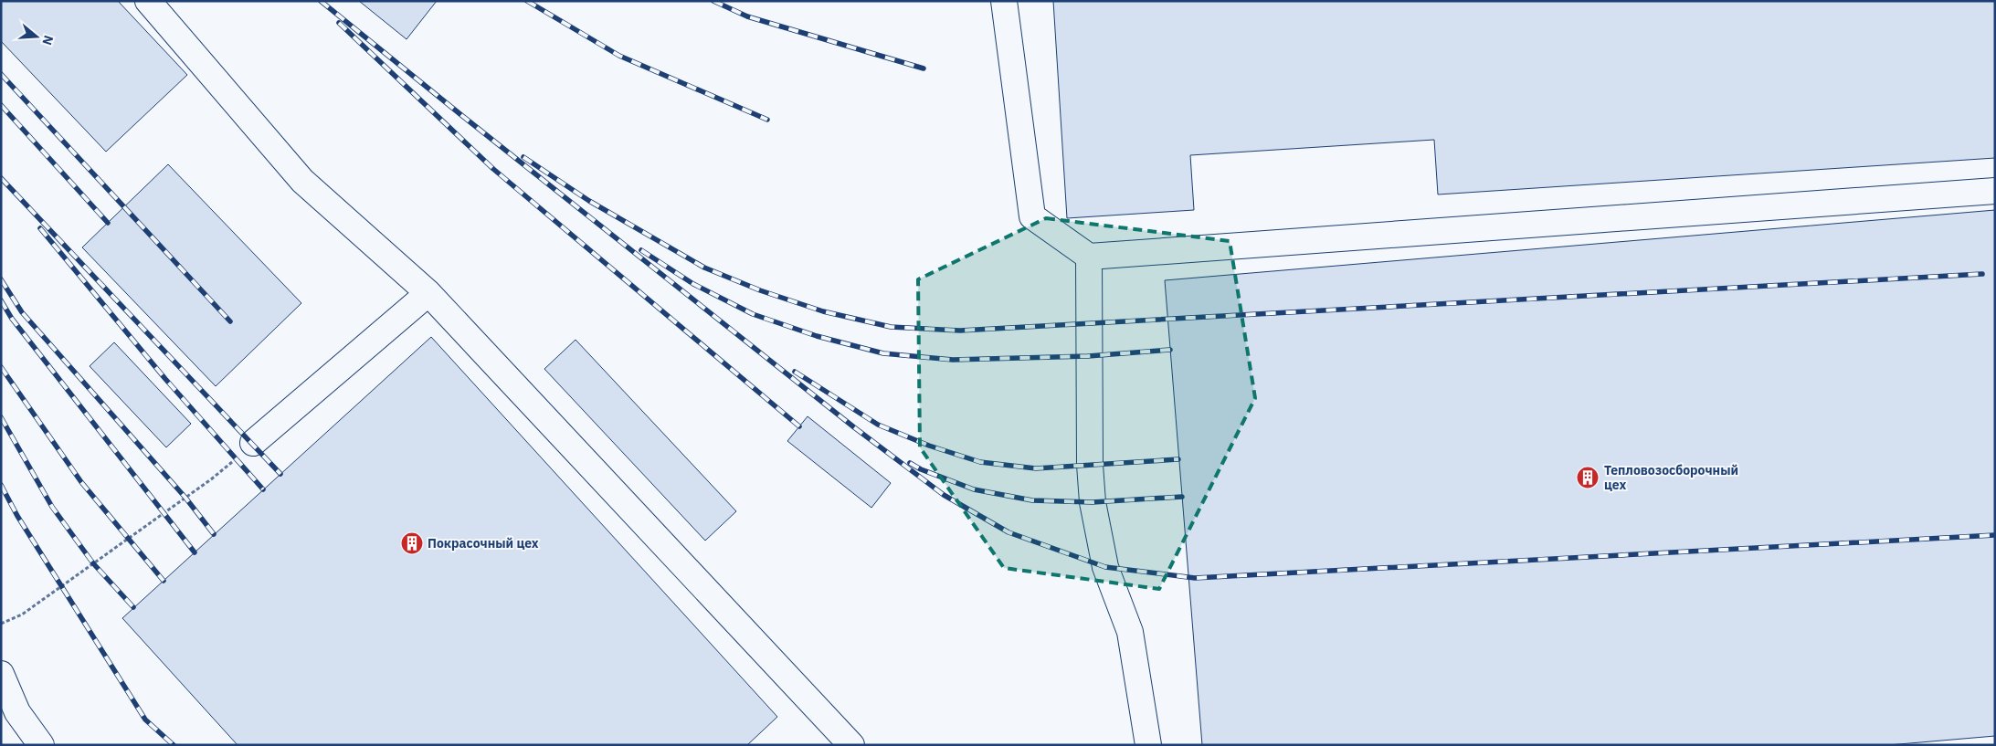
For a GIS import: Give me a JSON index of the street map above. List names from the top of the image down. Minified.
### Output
{"places":{"building":["Тепловозосборочный цех","Покрасочный цех"]},"north":"right"}
